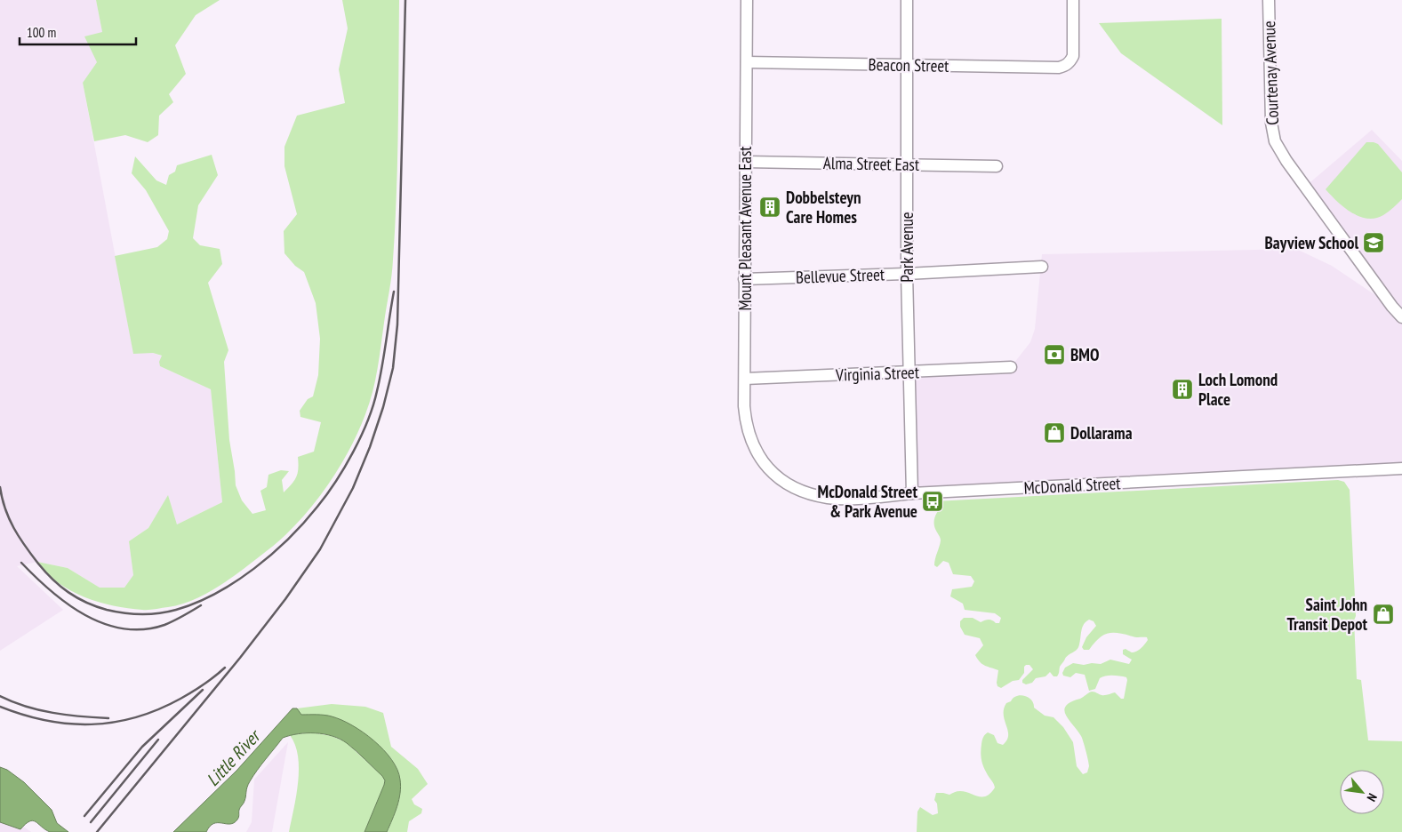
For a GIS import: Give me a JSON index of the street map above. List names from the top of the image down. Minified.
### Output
{"streets":{"street":["Beacon Street","Courtenay Avenue","Alma Street East","Mount Pleasant Avenue East","Park Avenue","Bellevue Street","Virginia Street","McDonald Street"]},"crossings":[["Beacon Street","Mount Pleasant Avenue East"],["Beacon Street","Park Avenue"],["Alma Street East","Mount Pleasant Avenue East"],["Alma Street East","Park Avenue"],["Mount Pleasant Avenue East","Bellevue Street"],["Mount Pleasant Avenue East","Virginia Street"],["Mount Pleasant Avenue East","McDonald Street"],["Park Avenue","Bellevue Street"],["Park Avenue","Virginia Street"],["Park Avenue","McDonald Street"]],"water":["Little River"],"places":{"building":["Dobbelsteyn Care Homes","Loch Lomond Place"],"school or university":["Bayview School"],"bank":["BMO"],"shop":["Dollarama","Saint John Transit Depot"],"bus stop":["McDonald Street & Park Avenue"]},"scale_bar":"100 m","north":"bottom right"}
